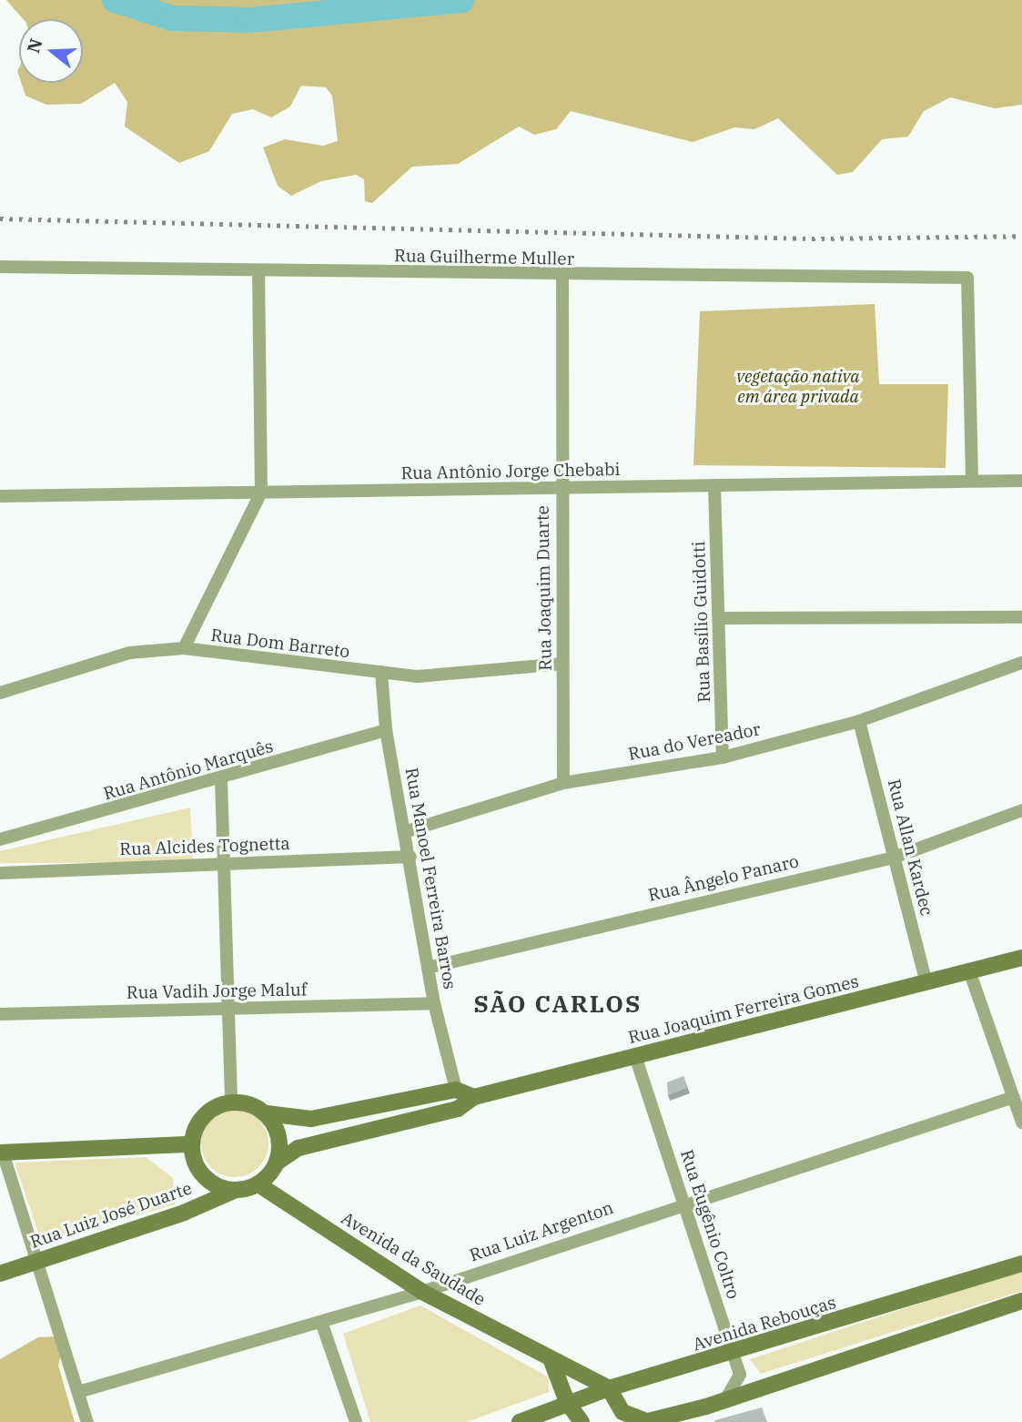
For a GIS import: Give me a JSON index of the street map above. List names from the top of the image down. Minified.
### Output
{"streets":{"main road":["Rua Joaquim Ferreira Gomes","Rua Luiz José Duarte","Avenida da Saudade","Avenida Rebouças"],"street":["Rua Guilherme Muller","Rua Antônio Jorge Chebabi","Rua Joaquim Duarte","Rua Basílio Guidotti","Rua Dom Barreto","Rua do Vereador","Rua Antônio Marquês","Rua Alcides Tognetta","Rua Allan Kardec","Rua Manoel Ferreira Barros","Rua Ângelo Panaro","Rua Vadih Jorge Maluf","Rua Eugênio Coltro","Rua Luiz Argenton"]},"crossings":[["Rua Guilherme Muller","Rua Antônio Jorge Chebabi"],["Rua Guilherme Muller","Rua Joaquim Duarte"],["Rua Antônio Jorge Chebabi","Rua Joaquim Duarte"],["Rua Antônio Jorge Chebabi","Rua Basílio Guidotti"],["Rua Joaquim Duarte","Rua Dom Barreto"],["Rua Joaquim Duarte","Rua do Vereador"],["Rua Basílio Guidotti","Rua do Vereador"],["Rua Dom Barreto","Rua Manoel Ferreira Barros"],["Rua do Vereador","Rua Allan Kardec"],["Rua do Vereador","Rua Manoel Ferreira Barros"],["Rua Antônio Marquês","Rua Manoel Ferreira Barros"],["Rua Alcides Tognetta","Rua Manoel Ferreira Barros"],["Rua Allan Kardec","Rua Ângelo Panaro"],["Rua Allan Kardec","Rua Joaquim Ferreira Gomes"],["Rua Manoel Ferreira Barros","Rua Ângelo Panaro"],["Rua Manoel Ferreira Barros","Rua Vadih Jorge Maluf"],["Rua Joaquim Ferreira Gomes","Rua Luiz José Duarte"],["Rua Joaquim Ferreira Gomes","Rua Eugênio Coltro"],["Rua Joaquim Ferreira Gomes","Avenida da Saudade"],["Rua Luiz José Duarte","Avenida da Saudade"],["Rua Eugênio Coltro","Rua Luiz Argenton"],["Rua Eugênio Coltro","Avenida Rebouças"],["Rua Luiz Argenton","Avenida da Saudade"],["Avenida da Saudade","Avenida Rebouças"]],"districts":["SÃO CARLOS"],"parks":["vegetação nativa em área privada"],"north":"left"}
